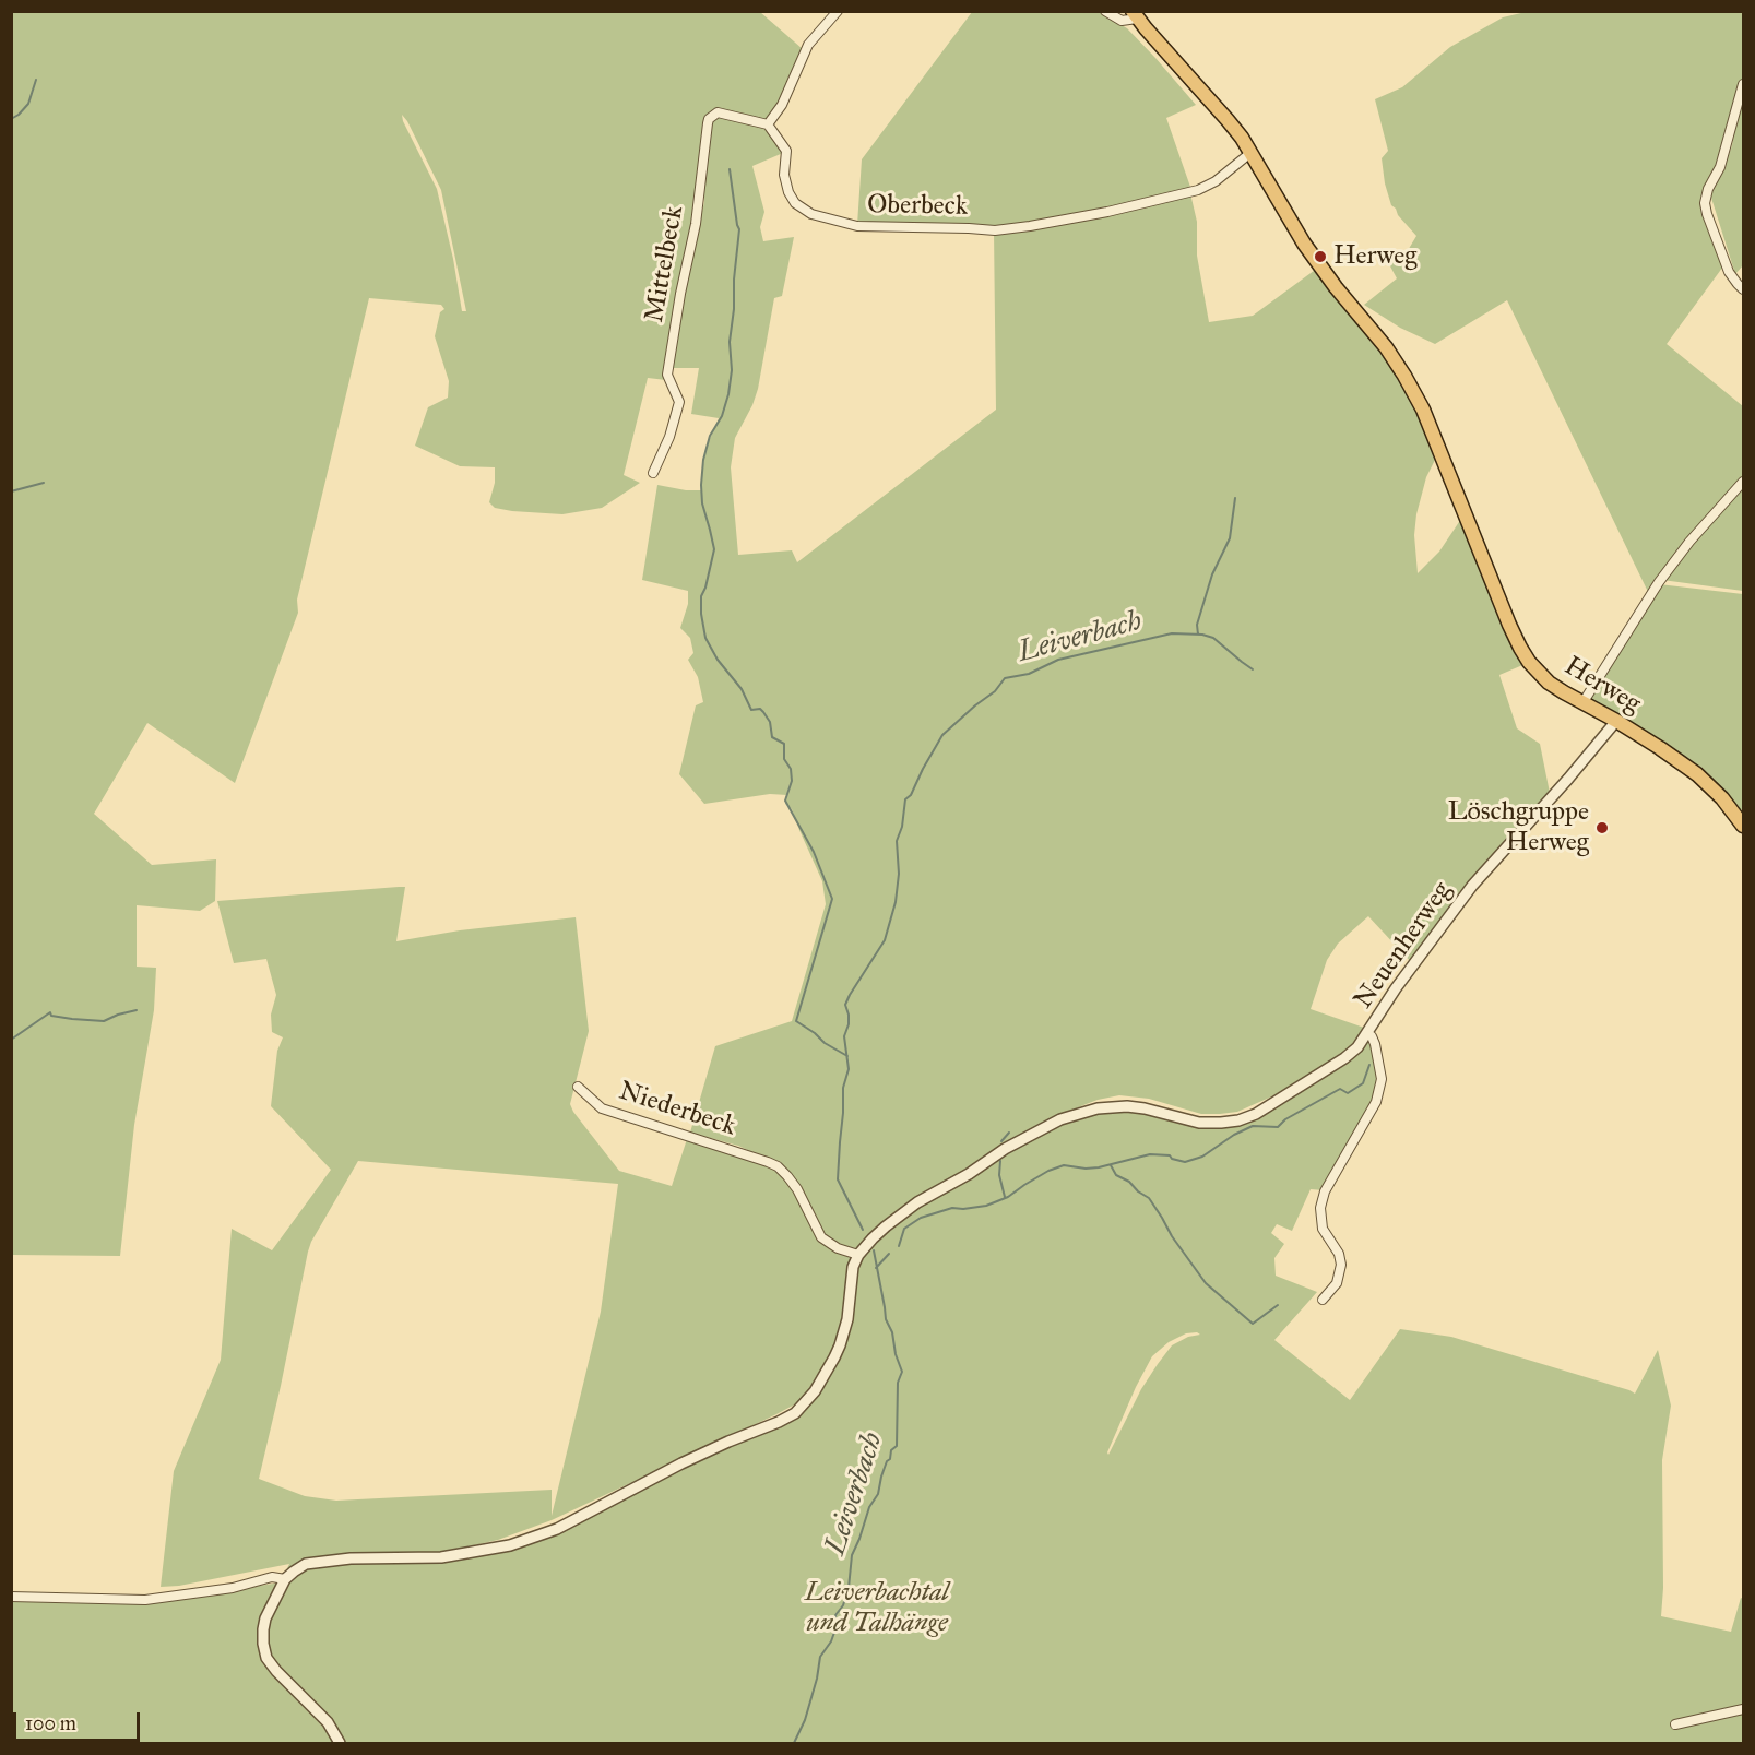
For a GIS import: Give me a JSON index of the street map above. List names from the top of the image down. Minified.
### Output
{"streets":{"main road":["Herweg"],"street":["Oberbeck","Mittelbeck","Neuenherweg","Niederbeck"]},"crossings":[["Oberbeck","Mittelbeck"],["Oberbeck","Herweg"],["Herweg","Neuenherweg"]],"water":["Leiverbach"],"parks":["Leiverbachtal und Talhänge"],"places":["Herweg","Löschgruppe Herweg"],"scale_bar":"100 m"}
